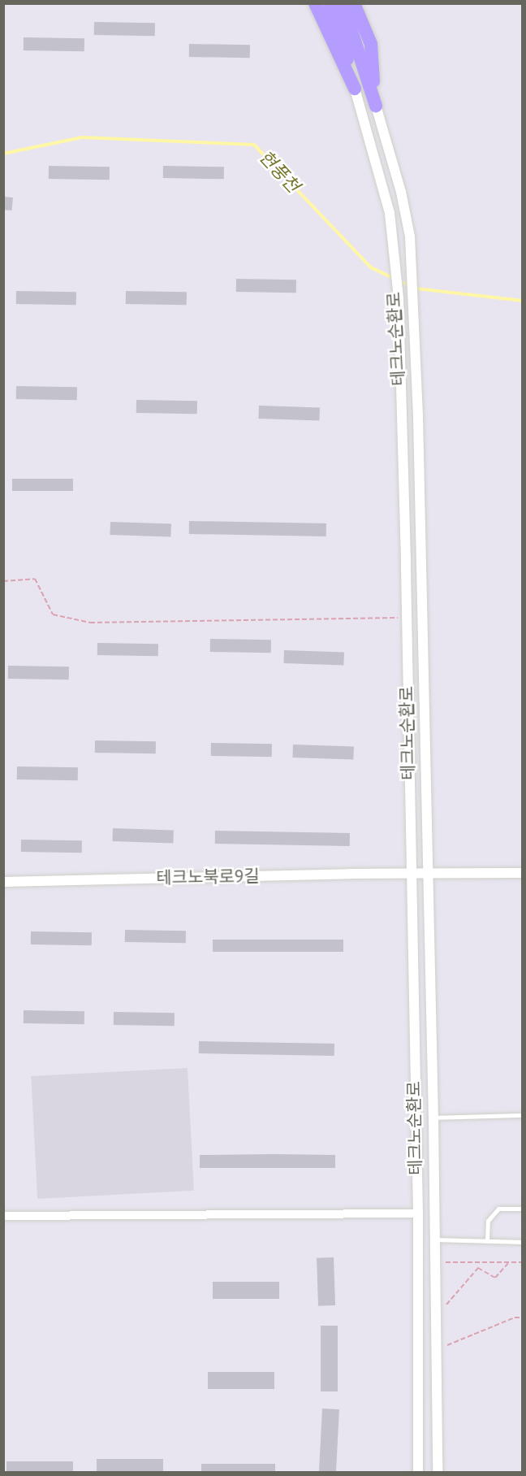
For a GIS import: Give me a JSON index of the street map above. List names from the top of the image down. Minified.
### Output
{"streets":{"highway":["테크노순환로"],"street":["테크노북로9길"]},"crossings":[["테크노순환로","테크노북로9길"]],"water":["현풍천"]}
